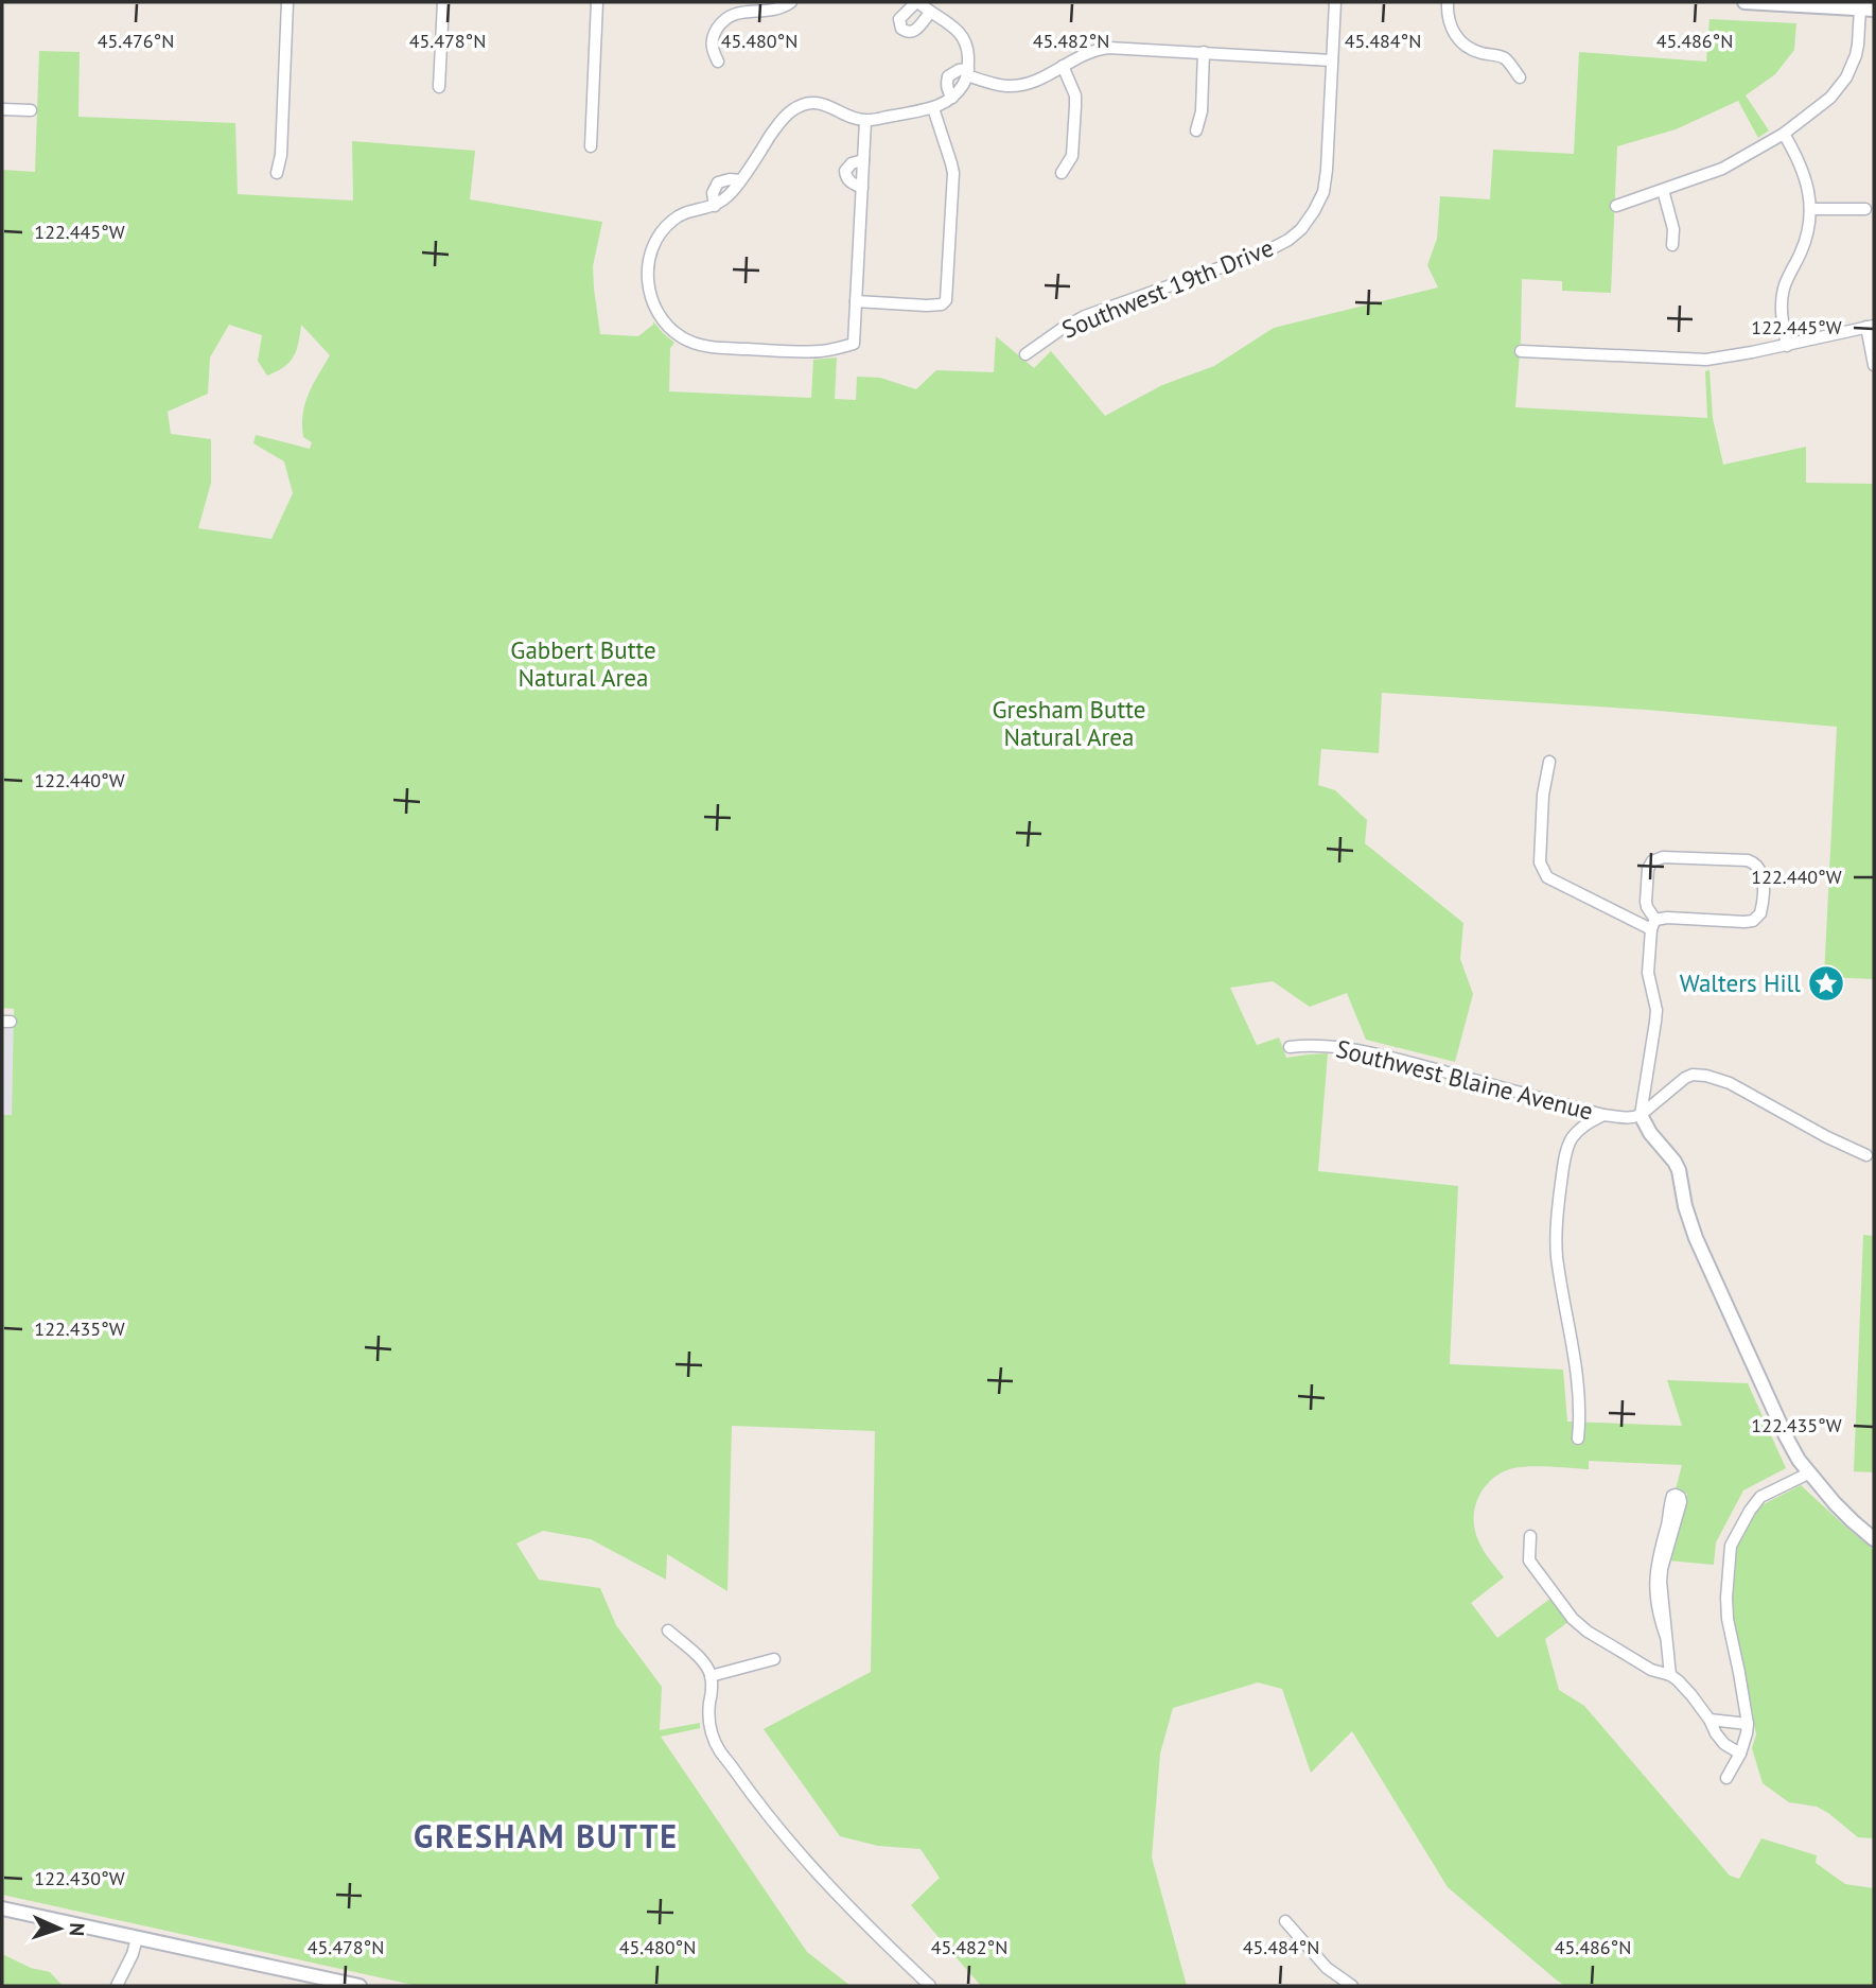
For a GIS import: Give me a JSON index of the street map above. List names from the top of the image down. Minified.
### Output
{"streets":{"street":["Southwest 19th Drive","Southwest Blaine Avenue"]},"districts":["GRESHAM BUTTE"],"parks":["Gabbert Butte Natural Area","Gresham Butte Natural Area"],"places":{"place":["Walters Hill"]},"north":"right","coordinates":["45.476°N","45.478°N","45.480°N","45.482°N","45.484°N","45.486°N","122.445°W","122.440°W","122.435°W","122.430°W"]}
